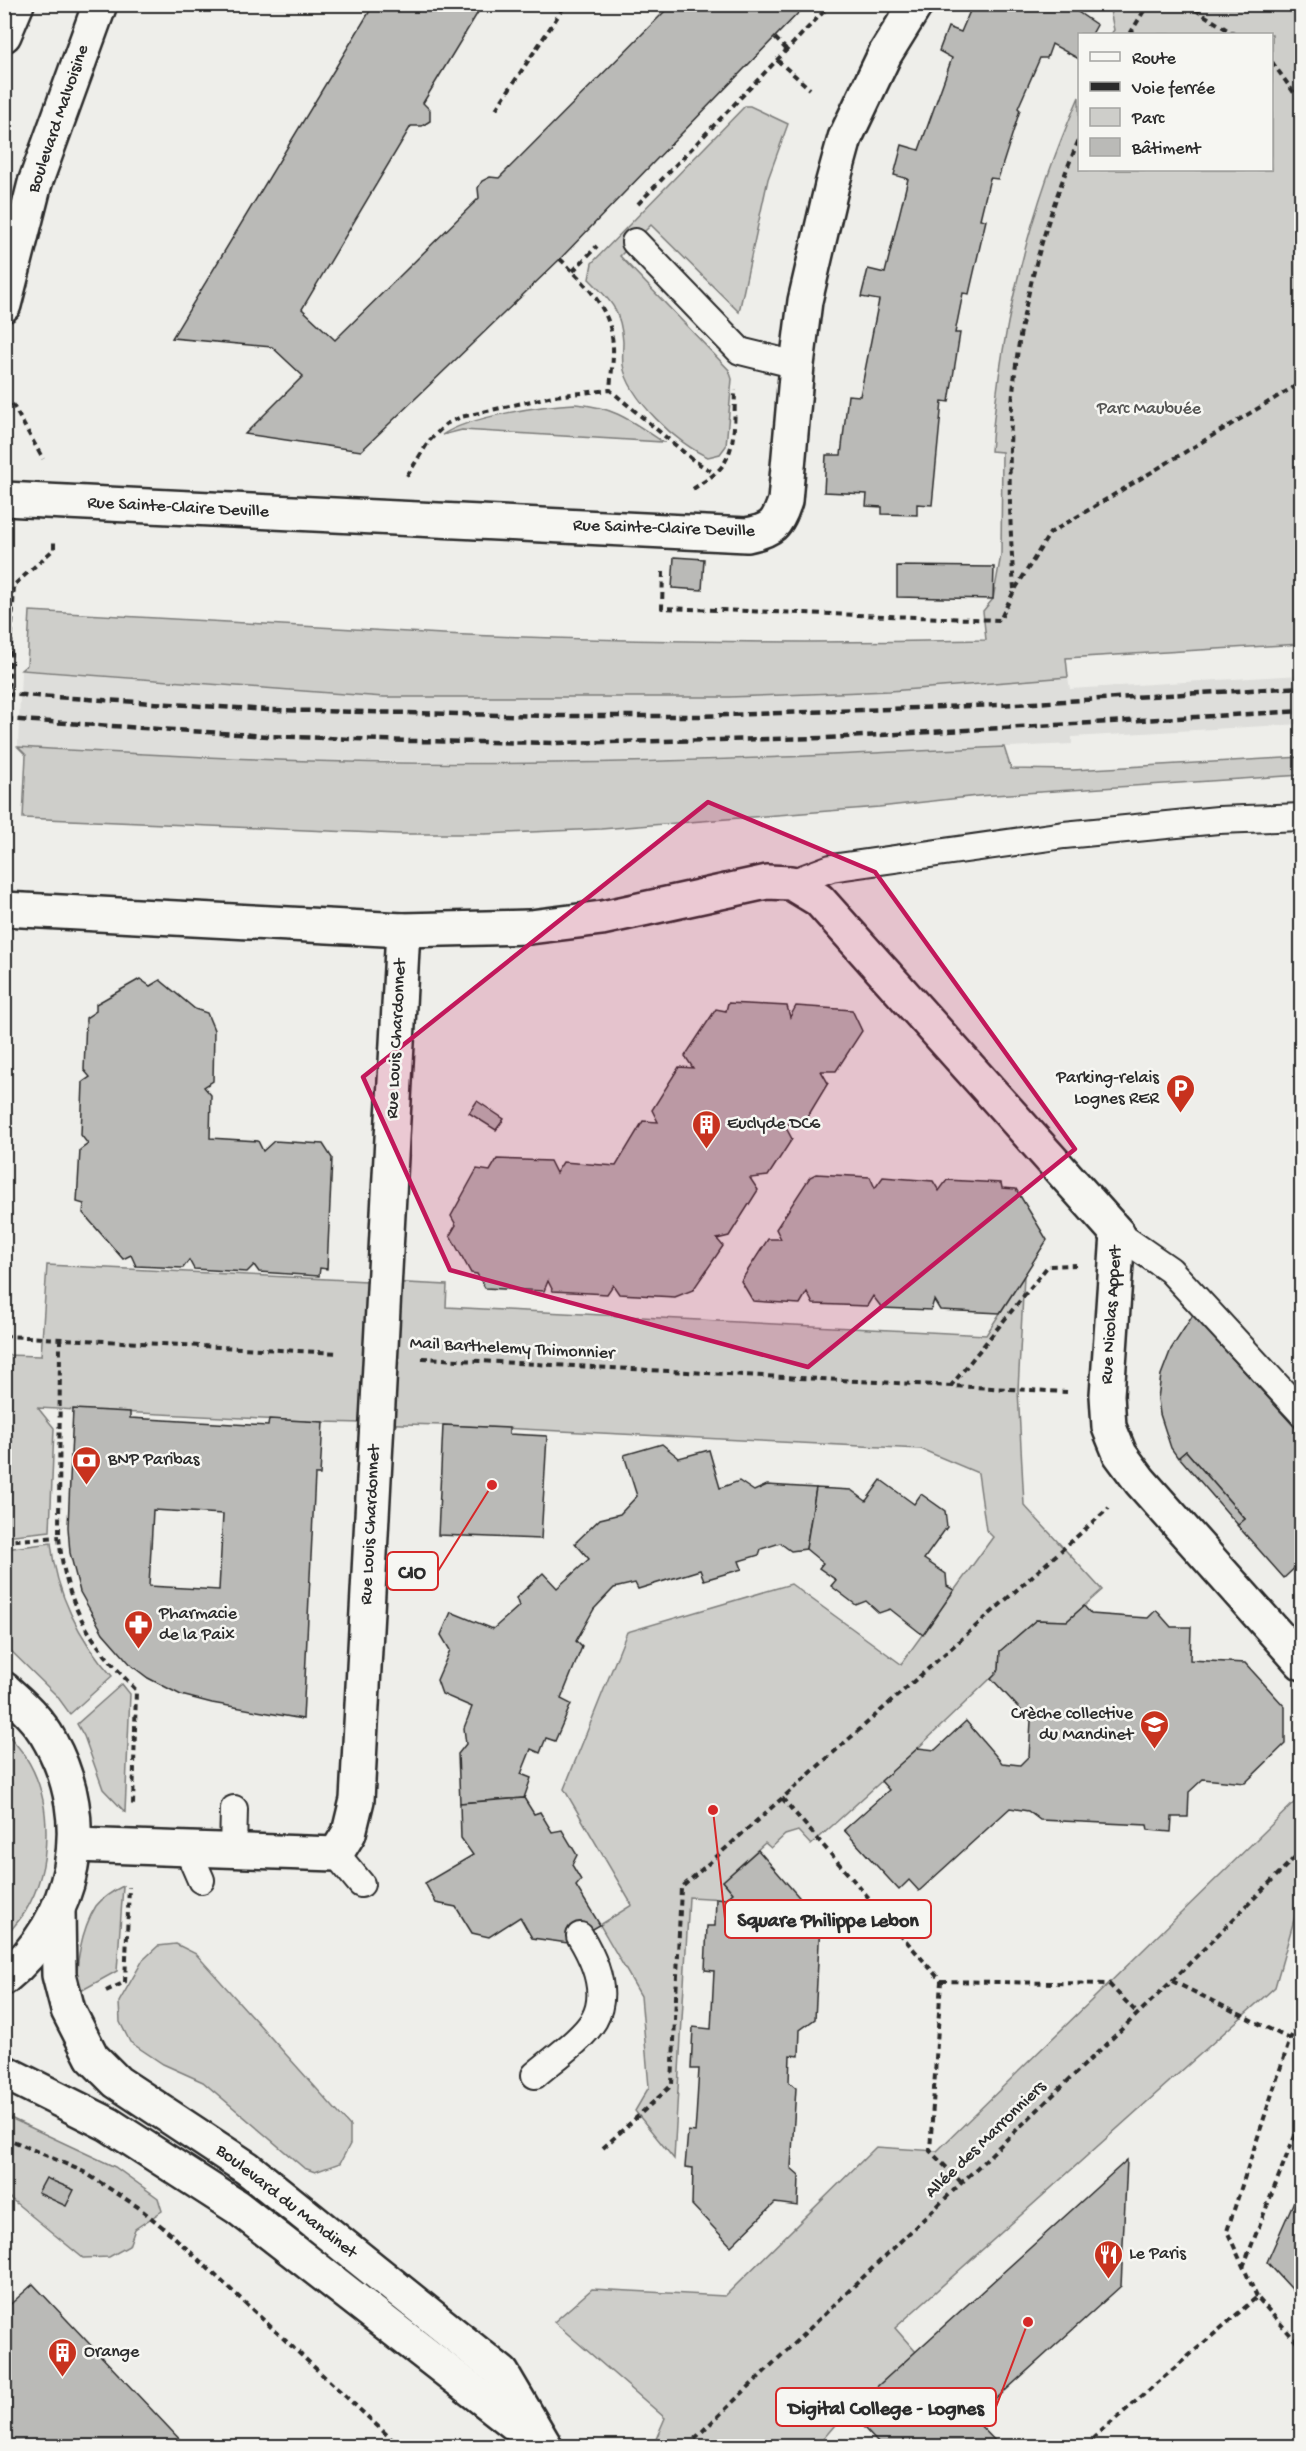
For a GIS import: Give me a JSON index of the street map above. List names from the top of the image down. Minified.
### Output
{"streets":{"street":["Boulevard Malvoisine","Rue Sainte-Claire Deville","Rue Louis Chardonnet","Rue Nicolas Appert","Boulevard du Mandinet"],"path":["Mail Barthelemy Thimonnier","Allée des Marronniers"]},"crossings":[["Rue Louis Chardonnet","Mail Barthelemy Thimonnier"]],"parks":["Parc Maubuée"],"places":{"parking":["Parking-relais Lognes RER"],"building":["Euclyde DC6","Orange"],"other":["CIO","Square Philippe Lebon","Digital College - Lognes"],"bank":["BNP Paribas"],"pharmacy":["Pharmacie de la Paix"],"school or university":["Crèche collective du Mandinet"],"restaurant":["Le Paris"]},"legend":["Route","Voie ferrée","Parc","Bâtiment"]}
